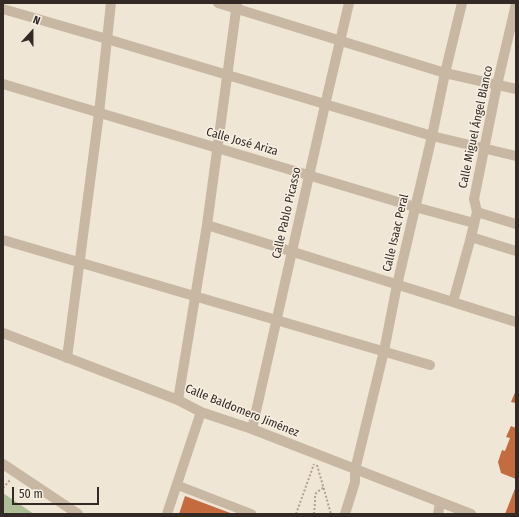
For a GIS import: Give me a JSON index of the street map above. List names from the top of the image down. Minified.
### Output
{"streets":{"street":["Calle Miguel Ángel Blanco","Calle José Ariza","Calle Pablo Picasso","Calle Isaac Peral","Calle Baldomero Jiménez"]},"crossings":[["Calle Miguel Ángel Blanco","Calle José Ariza"],["Calle José Ariza","Calle Pablo Picasso"],["Calle José Ariza","Calle Isaac Peral"],["Calle Pablo Picasso","Calle Baldomero Jiménez"],["Calle Isaac Peral","Calle Baldomero Jiménez"]],"scale_bar":"50 m","north":"top"}
